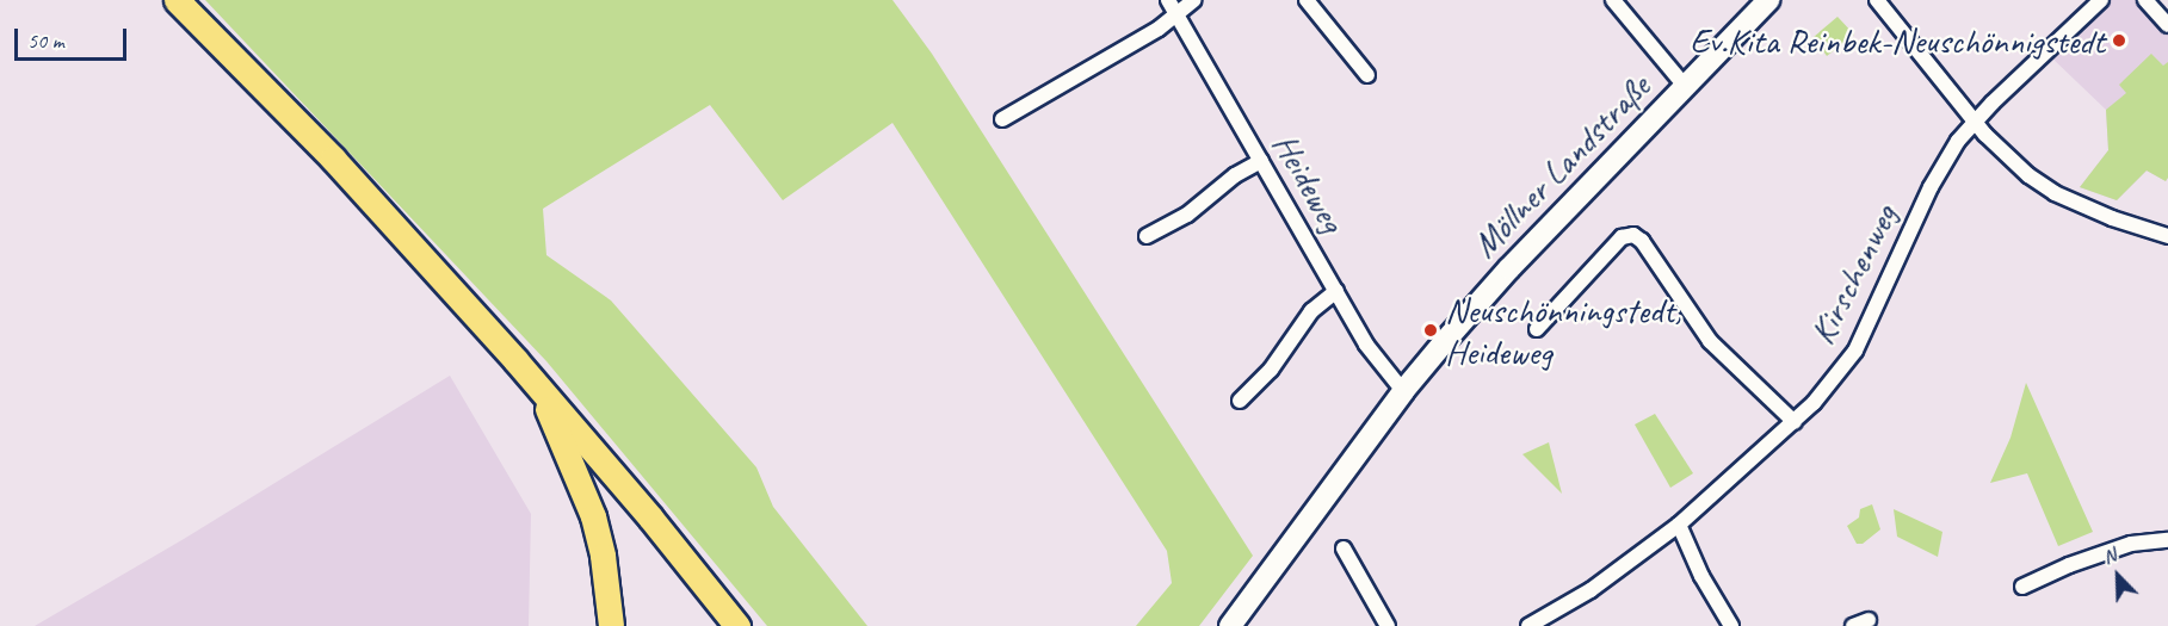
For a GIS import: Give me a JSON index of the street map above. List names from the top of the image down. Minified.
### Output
{"streets":{"main road":["Möllner Landstraße"],"street":["Heideweg","Kirschenweg"]},"crossings":[["Möllner Landstraße","Heideweg"]],"places":["Ev.Kita Reinbek-Neuschönnigstedt","Neuschönningstedt, Heideweg"],"scale_bar":"50 m","north":"top left"}
